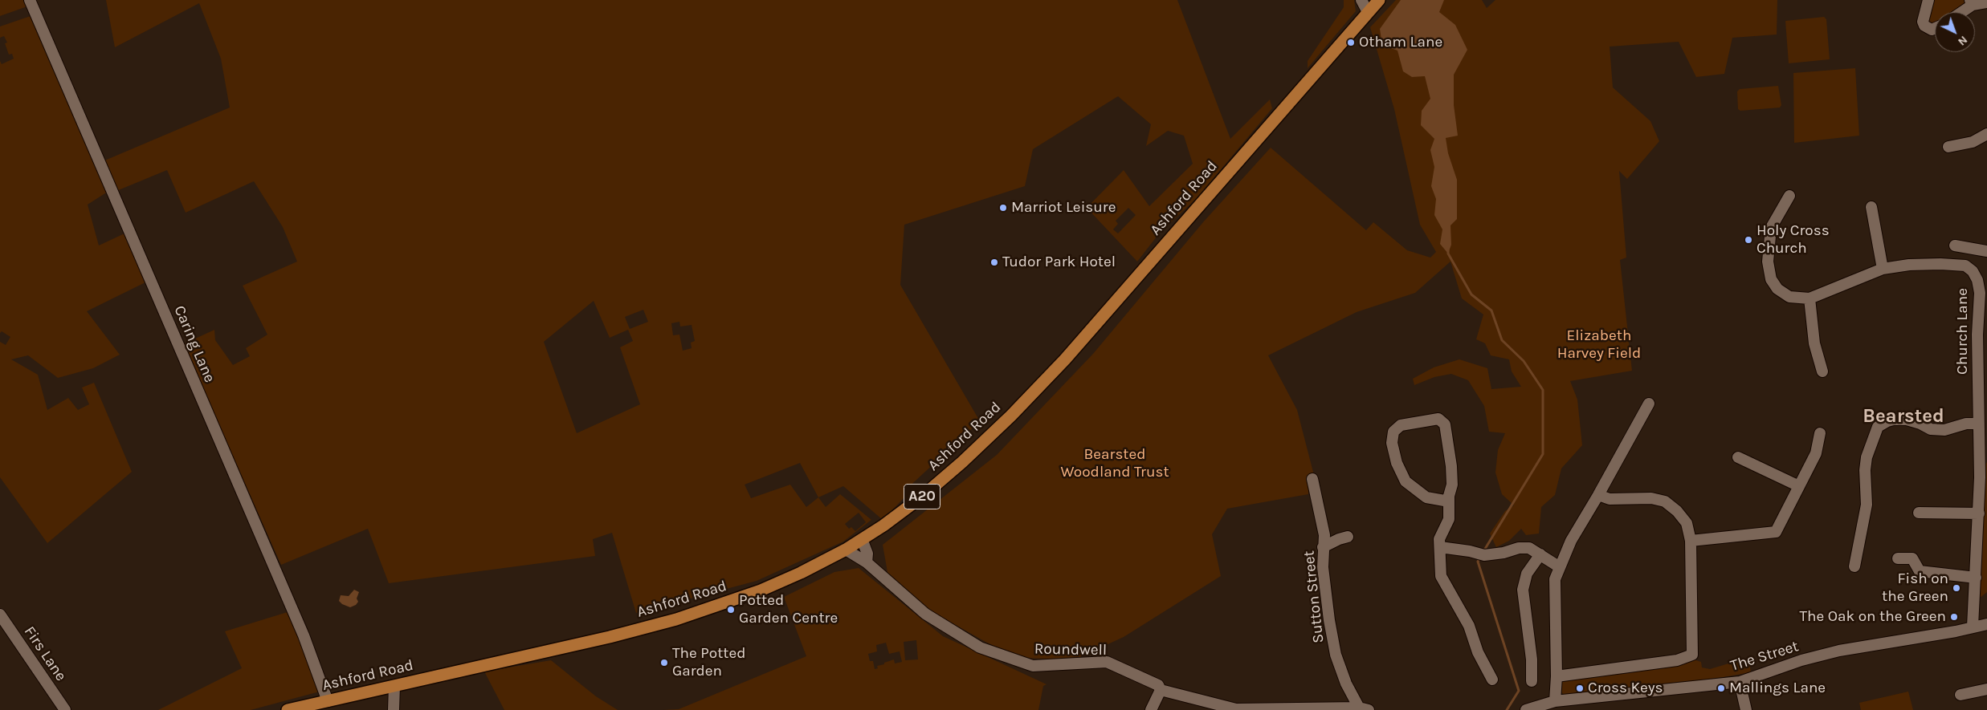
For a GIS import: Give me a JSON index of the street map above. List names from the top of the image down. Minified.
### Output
{"streets":{"main road":["Ashford Road","A20"],"street":["Church Lane","Caring Lane","Sutton Street","Roundwell","Firs Lane","The Street"]},"crossings":[["Ashford Road","Caring Lane"],["Ashford Road","Roundwell"],["Church Lane","The Street"],["Sutton Street","Roundwell"]],"districts":["Bearsted"],"parks":["Elizabeth Harvey Field","Bearsted Woodland Trust"],"places":["Otham Lane","Marriot Leisure","Holy Cross Church","Tudor Park Hotel","Fish on the Green","Potted Garden Centre","The Oak on the Green","The Potted Garden","Cross Keys","Mallings Lane"],"north":"bottom right"}
